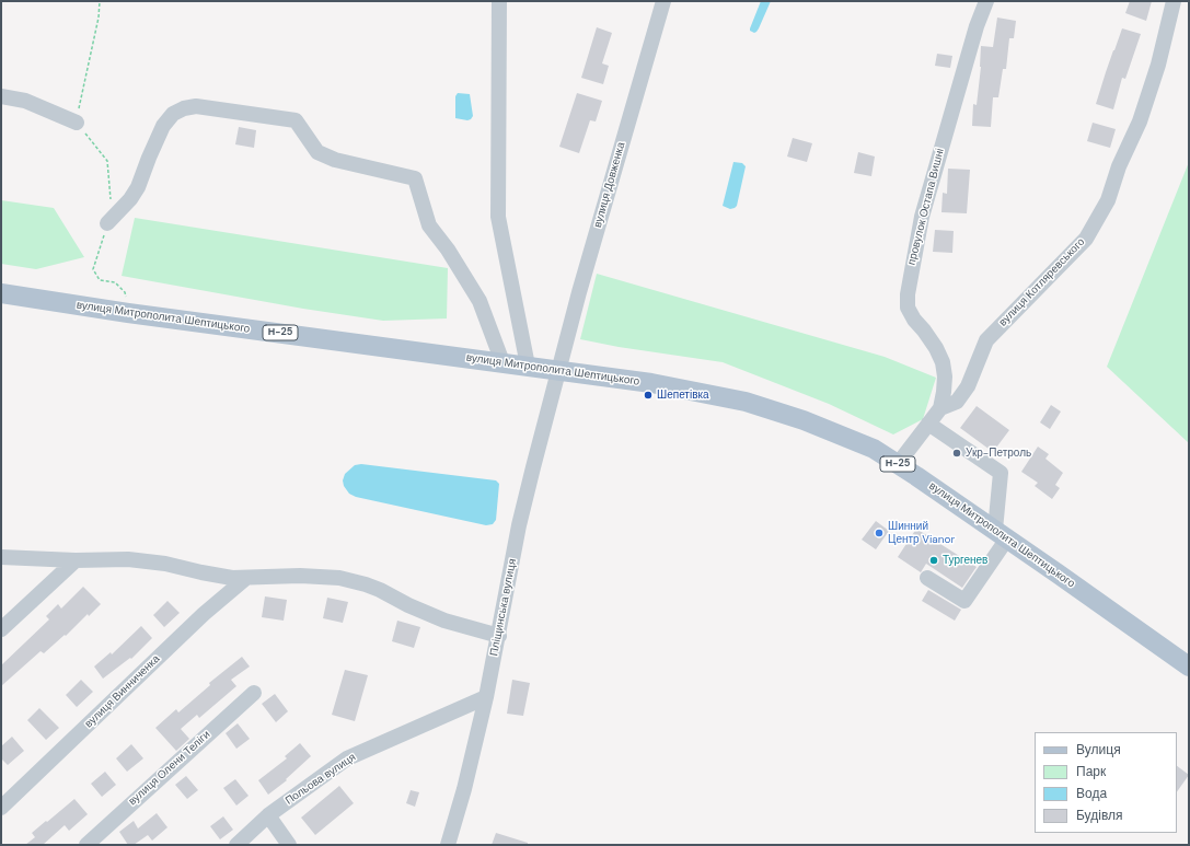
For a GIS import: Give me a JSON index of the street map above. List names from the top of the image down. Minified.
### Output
{"streets":{"main road":["вулиця Митрополита Шептицького","Н-25"],"street":["вулиця Довженка","провулок Остапа Вишні","вулиця Котляревського","Пліщинська вулиця","вулиця Винниченка","вулиця Олени Теліги","Польова вулиця"]},"crossings":[["вулиця Довженка","вулиця Митрополита Шептицького"],["вулиця Довженка","Пліщинська вулиця"],["провулок Остапа Вишні","вулиця Котляревського"],["вулиця Котляревського","вулиця Митрополита Шептицького"],["вулиця Митрополита Шептицького","Пліщинська вулиця"],["Пліщинська вулиця","Польова вулиця"]],"places":["Шепетівка","Укр-Петроль","Шинний Центр Vianor","Тургенев"],"legend":["Вулиця","Парк","Вода","Будівля"]}
